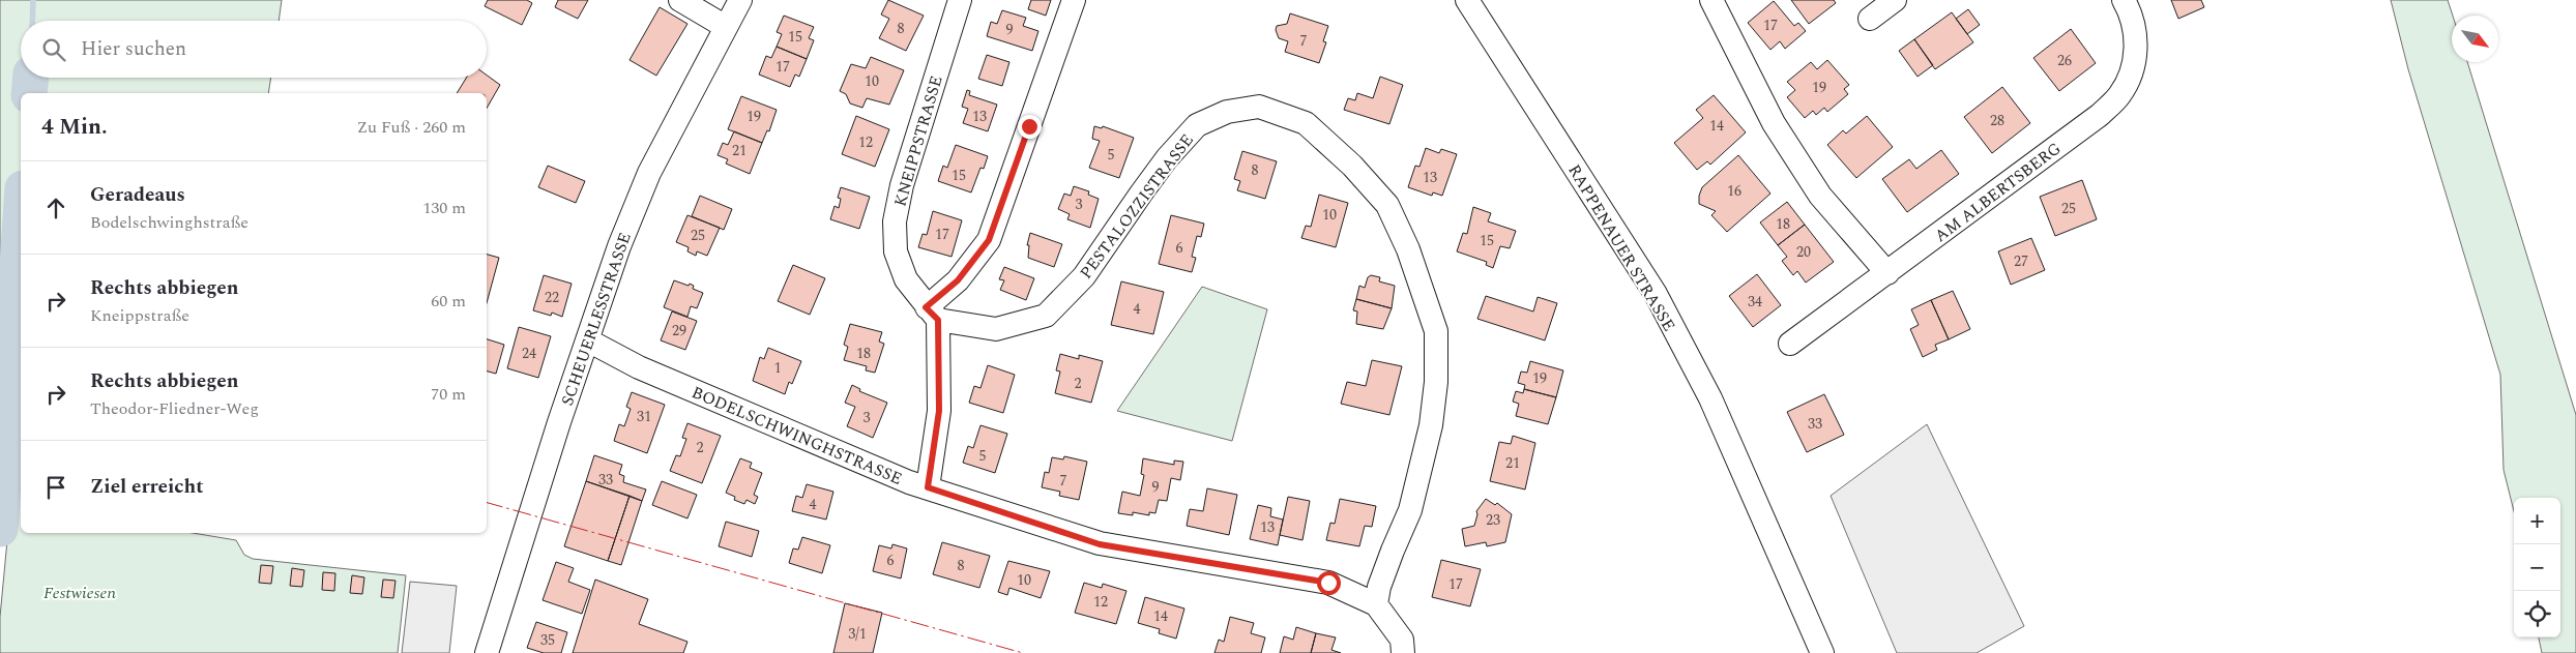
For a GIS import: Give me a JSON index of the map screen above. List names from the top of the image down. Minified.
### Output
{"streets":{"street":["KNEIPPSTRASSE","AM ALBERTSBERG","PESTALOZZISTRASSE","RAPPENAUER STRASSE","SCHEUERLESSTRASSE","BODELSCHWINGHSTRASSE"]},"crossings":[["KNEIPPSTRASSE","PESTALOZZISTRASSE"],["PESTALOZZISTRASSE","BODELSCHWINGHSTRASSE"],["SCHEUERLESSTRASSE","BODELSCHWINGHSTRASSE"]],"parks":["Festwiesen"],"house_numbers":["17","8","9","15","7","26","17","10","19","19","13","28","14","12","21","5","8","15","13","16","3","25","10","18","17","25","15","6","20","27","22","34","4","29","24","18","1","19","2","31","3","33","2","5","21","33","7","9","4","23","13","6","8","10","17","12","14","3/1","35"],"north":"bottom right","page":{"search":"Hier suchen","heading":["4 Min.","Zu Fuß · 260 m"],"list":[["Geradeaus","Bodelschwinghstraße","130 m"],["Rechts abbiegen","Kneippstraße","60 m"],["Rechts abbiegen","Theodor-Fliedner-Weg","70 m"],"Ziel erreicht"],"map_buttons":["+","−"]}}
